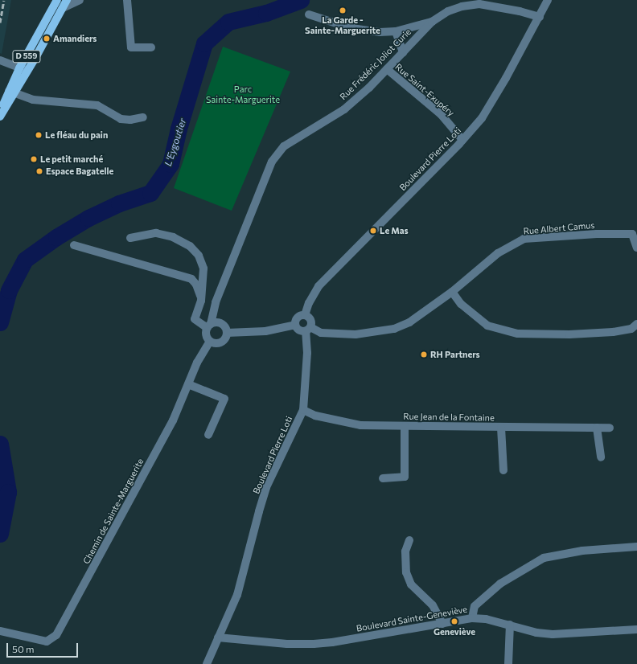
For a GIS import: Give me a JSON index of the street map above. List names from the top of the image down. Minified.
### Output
{"streets":{"main road":["D 559"],"street":["Rue Frédéric Joliot Curie","Rue Saint-Exupéry","Boulevard Pierre Loti","Rue Albert Camus","Rue Jean de la Fontaine","Chemin de Sainte-Marguerite","Boulevard Sainte-Geneviève"]},"crossings":[["Rue Frédéric Joliot Curie","Rue Saint-Exupéry"],["Rue Frédéric Joliot Curie","Boulevard Pierre Loti"],["Rue Frédéric Joliot Curie","Chemin de Sainte-Marguerite"],["Rue Saint-Exupéry","Boulevard Pierre Loti"],["Boulevard Pierre Loti","Rue Albert Camus"],["Boulevard Pierre Loti","Rue Jean de la Fontaine"],["Boulevard Pierre Loti","Boulevard Sainte-Geneviève"]],"water":["L'Eygoutier"],"parks":["Parc Sainte-Marguerite"],"places":["La Garde - Sainte-Marguerite","Amandiers","Le fléau du pain","Le petit marché","Espace Bagatelle","Le Mas","RH Partners","Geneviève"],"scale_bar":"50 m"}
